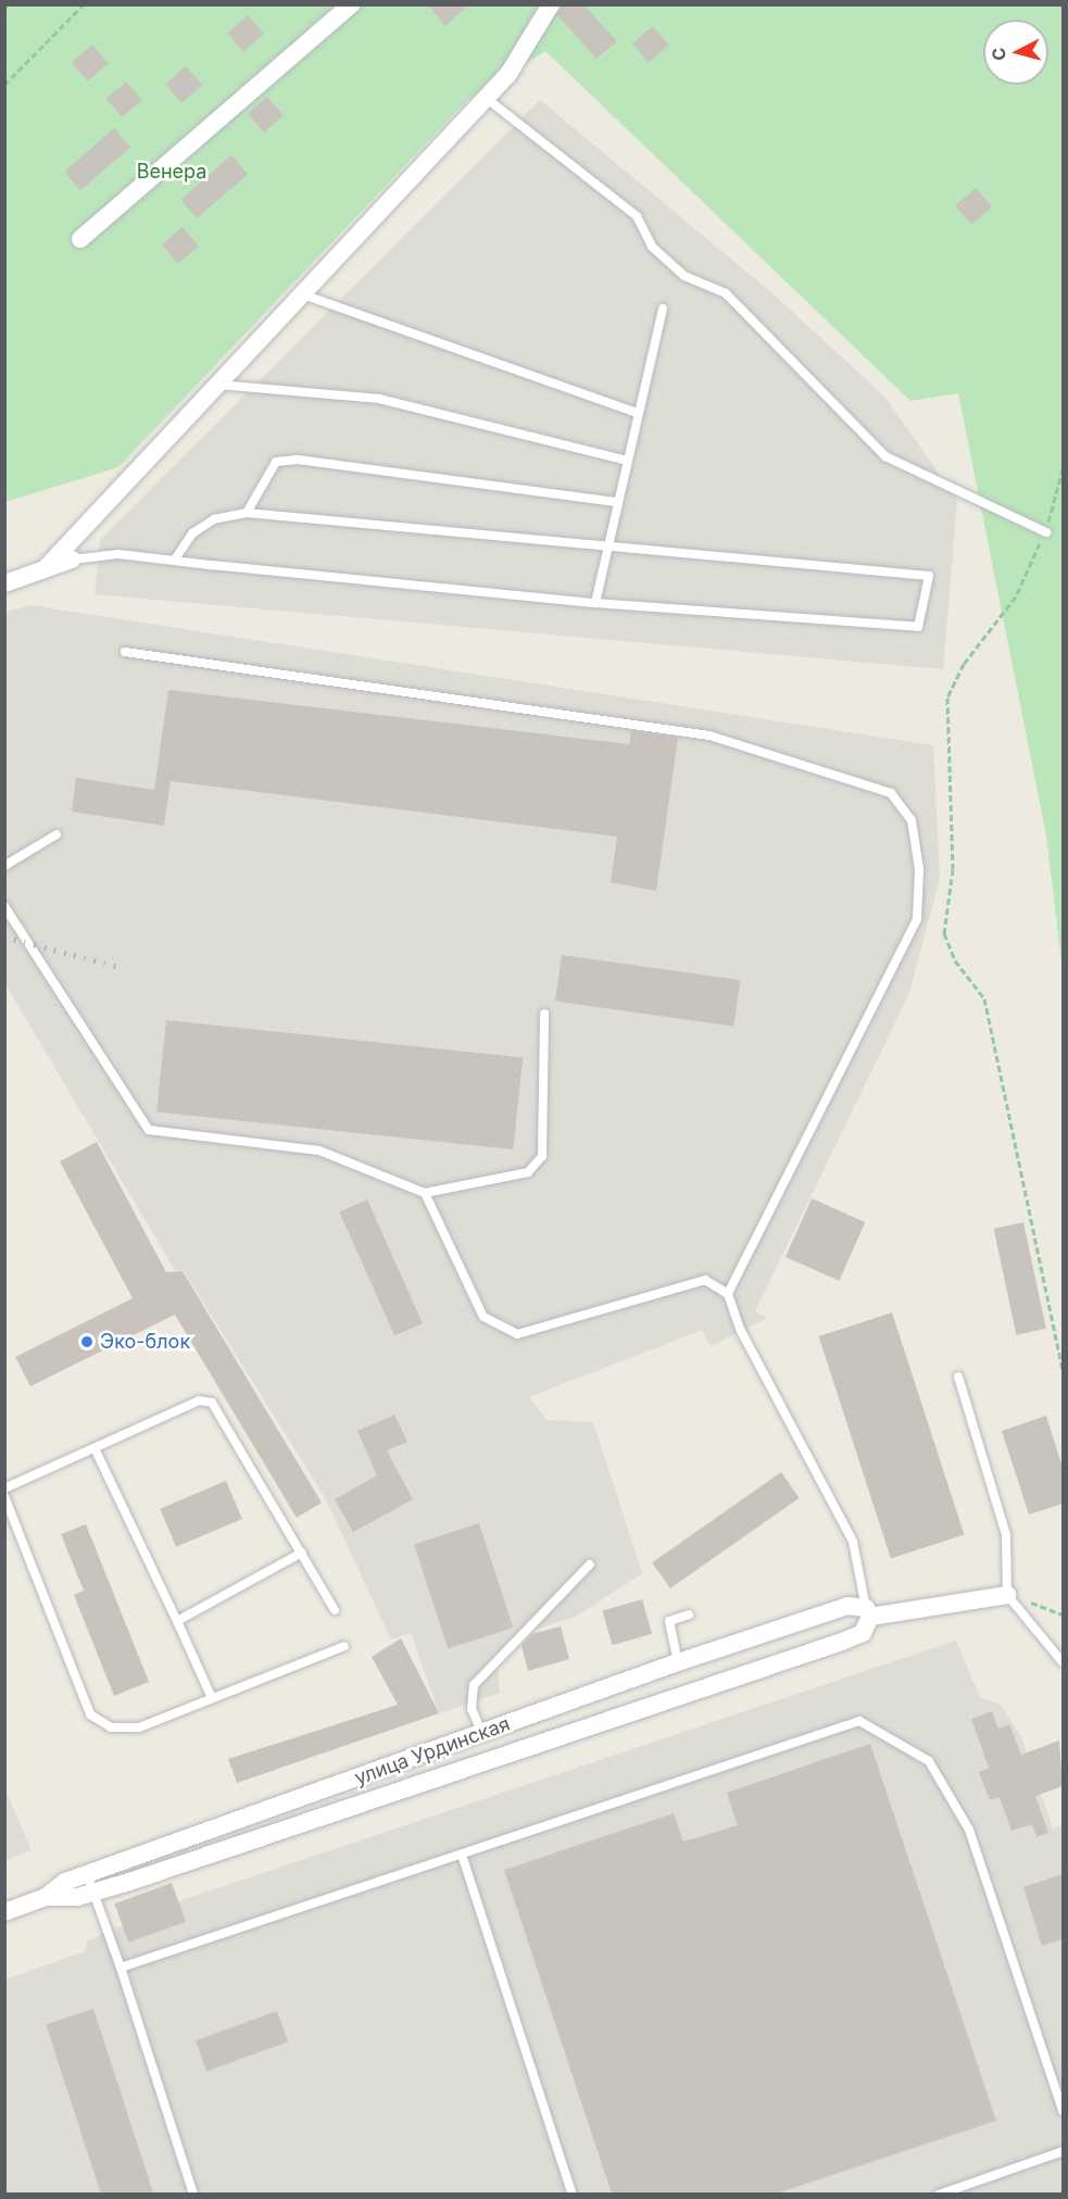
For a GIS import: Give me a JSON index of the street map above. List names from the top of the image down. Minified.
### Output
{"streets":{"street":["улица Урдинская"]},"parks":["Венера"],"places":["Эко-блок"],"north":"left"}
